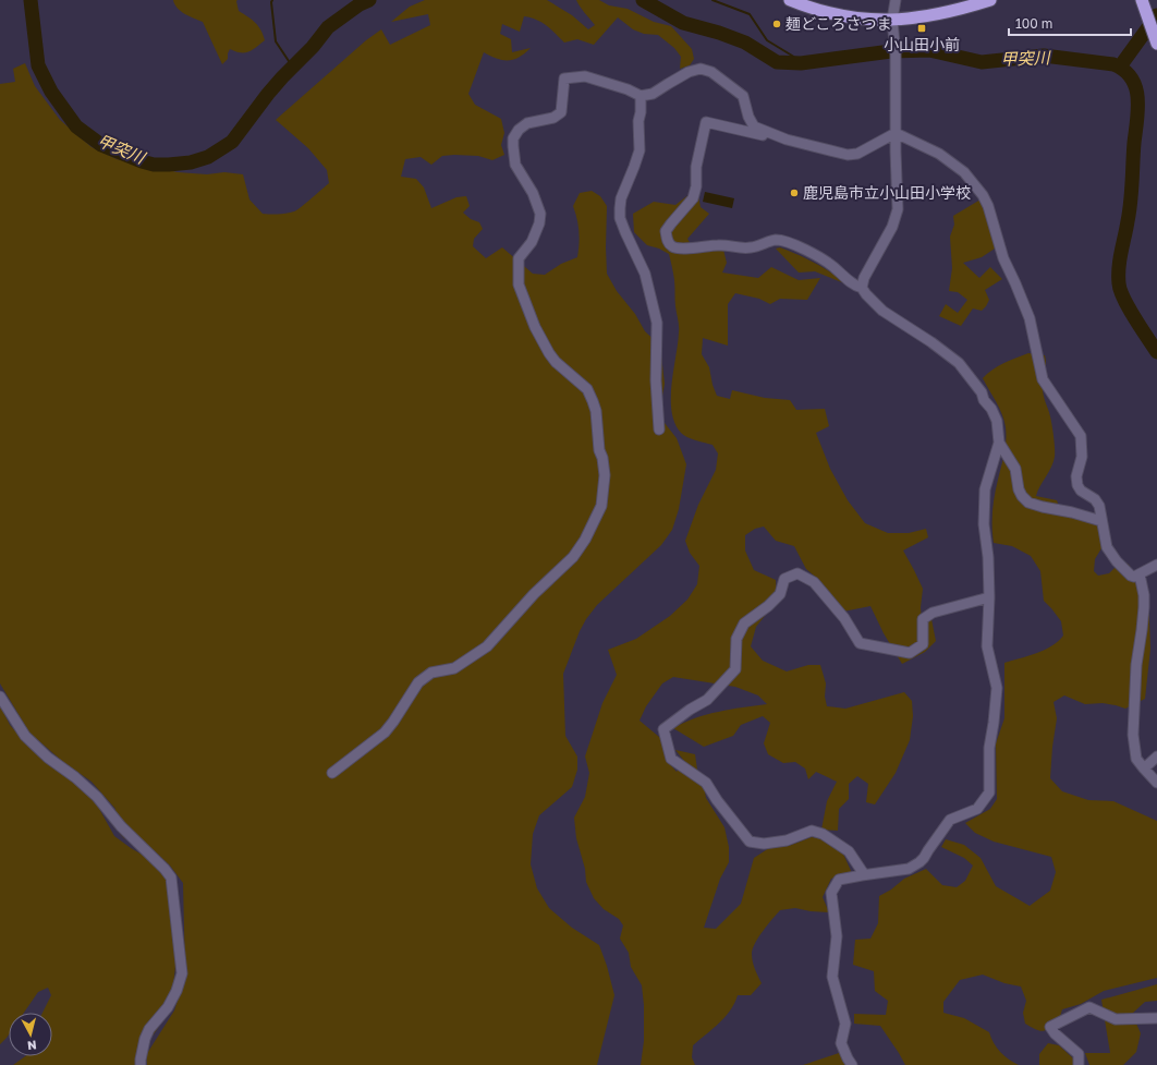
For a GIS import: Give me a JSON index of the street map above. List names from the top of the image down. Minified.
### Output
{"water":["甲突川"],"places":{"other":["麺どころさつま","鹿児島市立小山田小学校"],"transit":["小山田小前"]},"scale_bar":"100 m","north":"bottom"}
